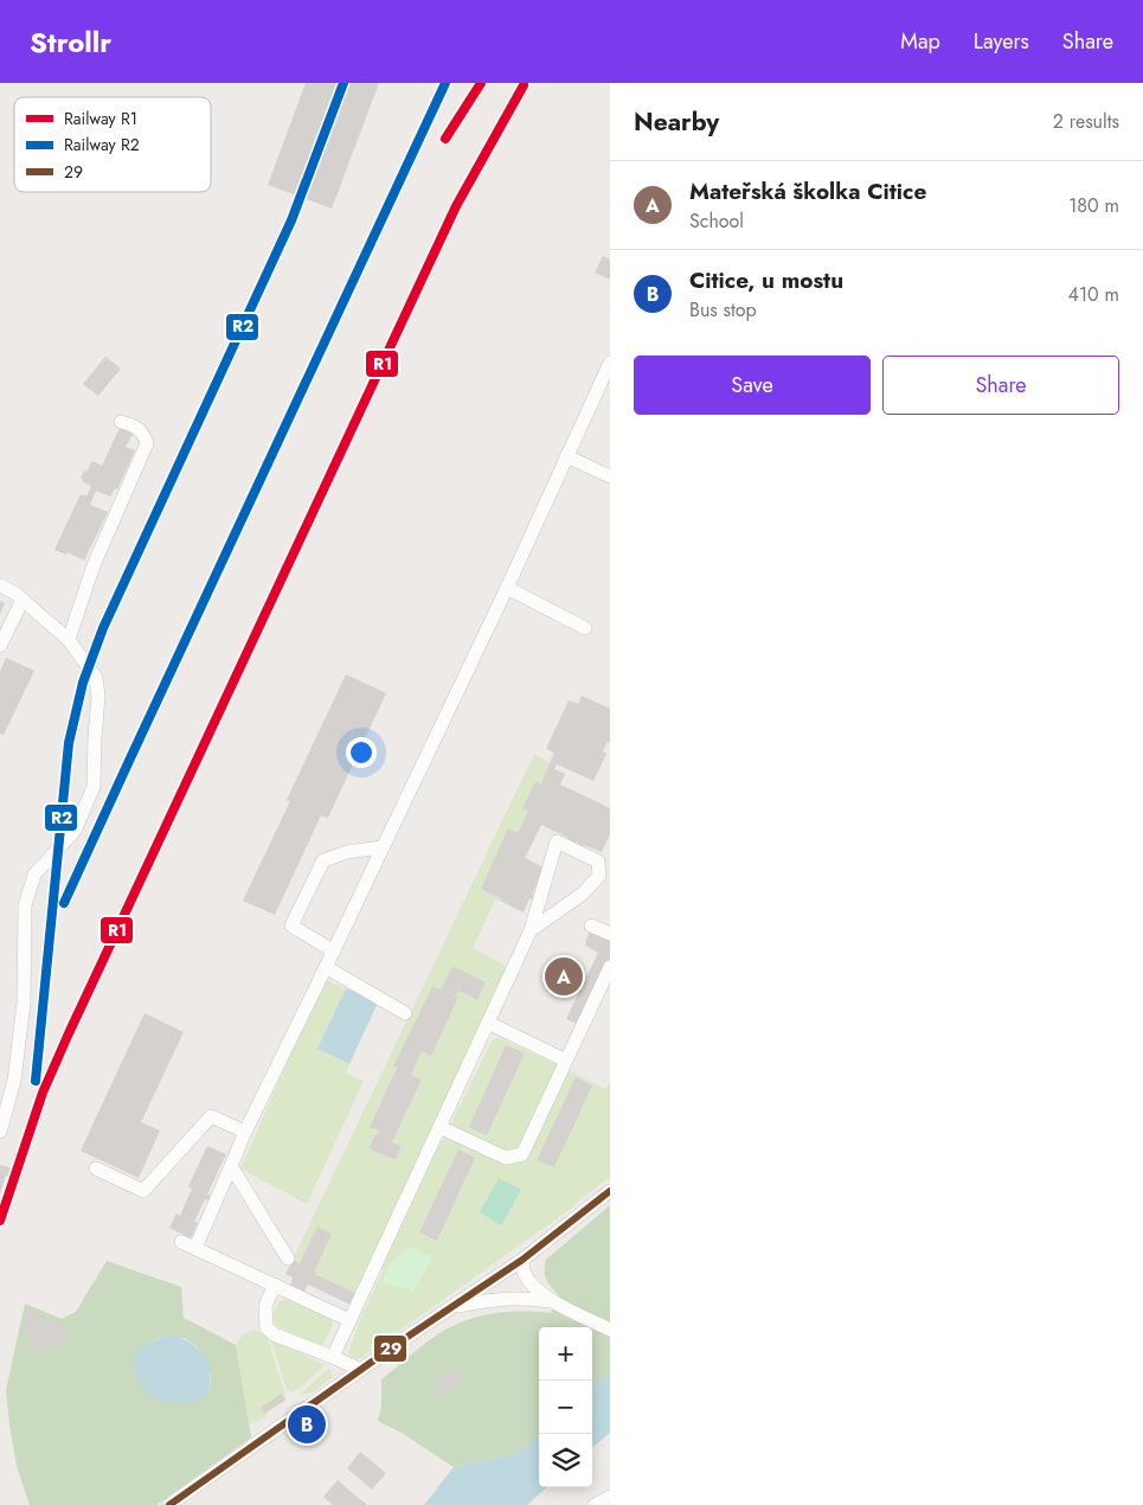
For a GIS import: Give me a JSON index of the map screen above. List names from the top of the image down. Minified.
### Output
{"lines":["rail line R1","rail line R2","transit line 29"],"legend":["Railway R1","Railway R2","29"],"page":{"header":"Strollr","nav":["Map","Layers","Share"],"heading":["Nearby","2 results"],"list":[{"mark":"A","name":"Mateřská školka Citice","note":"School","value":"180 m"},{"mark":"B","name":"Citice, u mostu","note":"Bus stop","value":"410 m"}],"buttons":["Save","Share"],"pins":["A","B"],"map_buttons":["+","−"]}}
